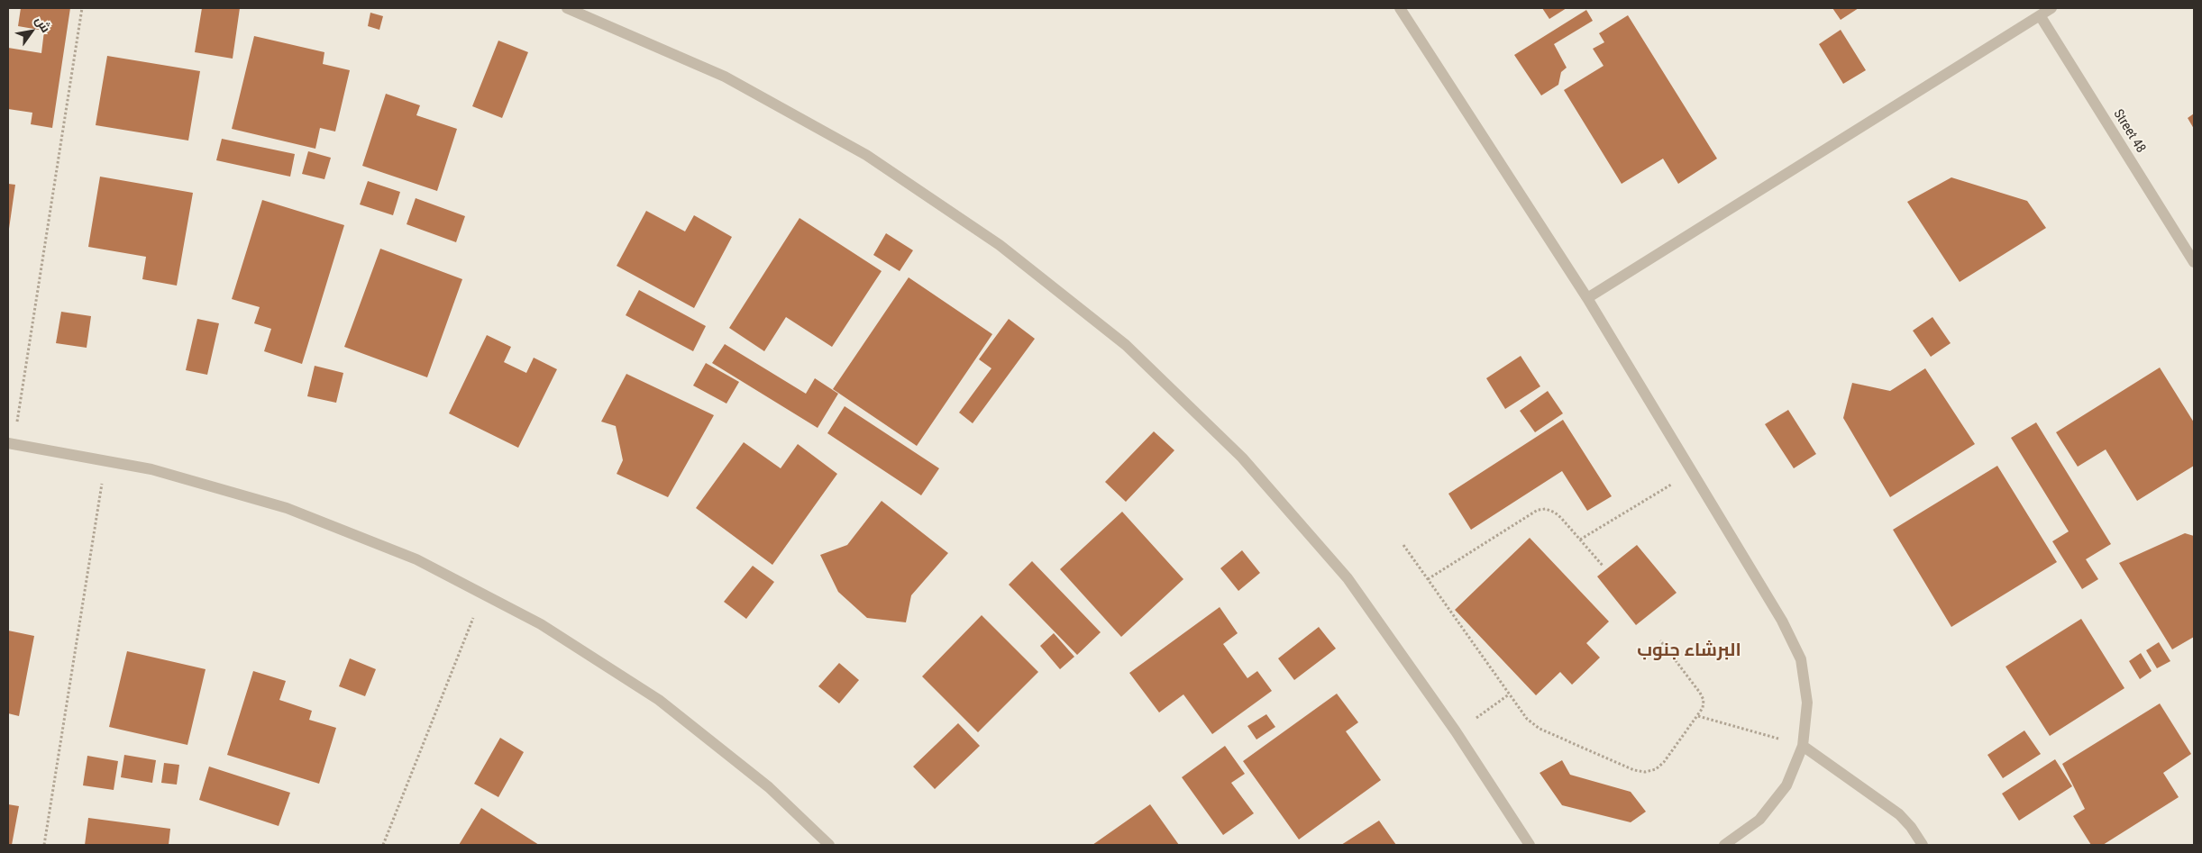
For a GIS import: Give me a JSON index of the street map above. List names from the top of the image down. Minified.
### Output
{"streets":{"street":["Street 48"]},"districts":["البرشاء جنوب"],"north":"top right"}
